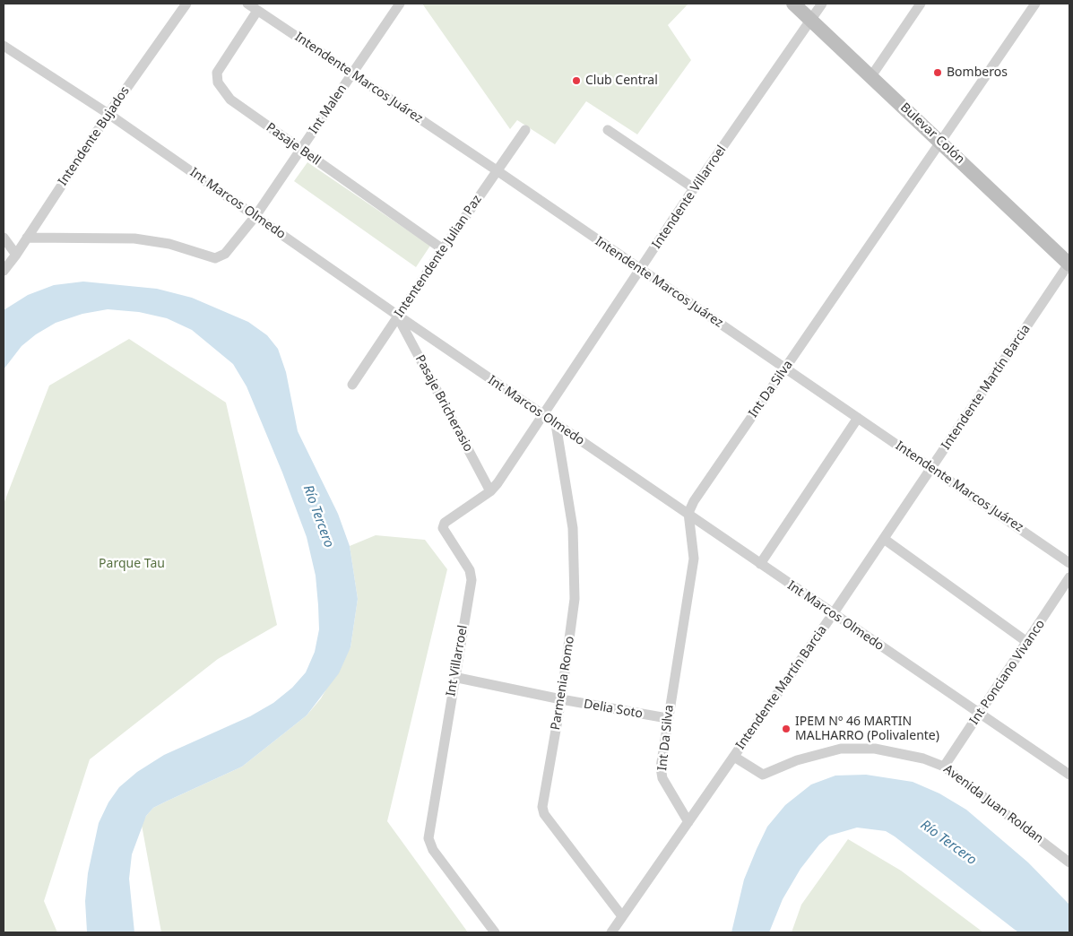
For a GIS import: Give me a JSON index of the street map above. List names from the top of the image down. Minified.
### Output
{"streets":{"main road":["Bulevar Colón"],"street":["Intendente Marcos Juárez","Int Malen","Intendente Bujados","Pasaje Bell","Intendente Villarroel","Int Marcos Olmedo","Intentendente Julian Paz","Intendente Martín Barcia","Int Da Silva","Pasaje Bricherasio","Int Villarroel","Int Ponciano Vivanco","Parmenia Romo","Delia Soto","Avenida Juan Roldan"]},"crossings":[["Intendente Marcos Juárez","Int Malen"],["Intendente Marcos Juárez","Pasaje Bell"],["Intendente Marcos Juárez","Intendente Villarroel"],["Intendente Marcos Juárez","Intentendente Julian Paz"],["Intendente Marcos Juárez","Intendente Martín Barcia"],["Intendente Marcos Juárez","Int Da Silva"],["Int Malen","Intendente Bujados"],["Int Malen","Pasaje Bell"],["Int Malen","Int Marcos Olmedo"],["Bulevar Colón","Intendente Villarroel"],["Bulevar Colón","Intendente Martín Barcia"],["Bulevar Colón","Int Da Silva"],["Intendente Bujados","Int Marcos Olmedo"],["Pasaje Bell","Intentendente Julian Paz"],["Intendente Villarroel","Int Marcos Olmedo"],["Intendente Villarroel","Int Villarroel"],["Int Marcos Olmedo","Intentendente Julian Paz"],["Int Marcos Olmedo","Intendente Martín Barcia"],["Int Marcos Olmedo","Int Da Silva"],["Int Marcos Olmedo","Pasaje Bricherasio"],["Int Marcos Olmedo","Int Villarroel"],["Int Marcos Olmedo","Int Ponciano Vivanco"],["Int Marcos Olmedo","Parmenia Romo"],["Intentendente Julian Paz","Pasaje Bricherasio"],["Intendente Martín Barcia","Int Da Silva"],["Intendente Martín Barcia","Parmenia Romo"],["Intendente Martín Barcia","Avenida Juan Roldan"],["Int Da Silva","Delia Soto"],["Pasaje Bricherasio","Int Villarroel"],["Int Villarroel","Delia Soto"],["Int Ponciano Vivanco","Avenida Juan Roldan"],["Parmenia Romo","Delia Soto"]],"water":["Río Tercero"],"parks":["Parque Tau"],"places":["Bomberos","Club Central","IPEM Nº 46 MARTIN MALHARRO (Polivalente)"]}
